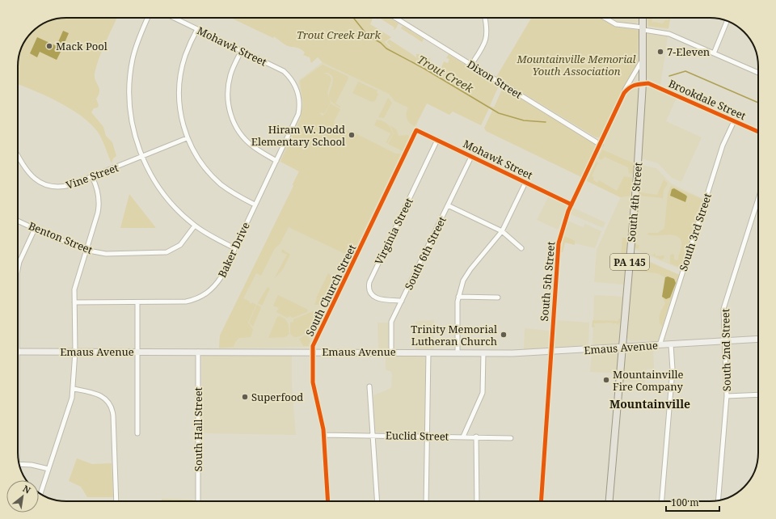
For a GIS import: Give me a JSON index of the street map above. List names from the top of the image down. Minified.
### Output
{"streets":{"main road":["South 4th Street","PA 145","Emaus Avenue"],"street":["Mohawk Street","Dixon Street","Brookdale Street","Vine Street","Virginia Street","South 3rd Street","Benton Street","Baker Drive","South 6th Street","South 5th Street","South Church Street","South 2nd Street","South Hall Street","Euclid Street"]},"crossings":[["Mohawk Street","Virginia Street"],["Mohawk Street","Baker Drive"],["Mohawk Street","South 6th Street"],["Mohawk Street","South 5th Street"],["Mohawk Street","South Church Street"],["Dixon Street","South 5th Street"],["Brookdale Street","South 4th Street"],["Brookdale Street","South 3rd Street"],["South 4th Street","South 5th Street"],["South 4th Street","Emaus Avenue"],["Virginia Street","South 6th Street"],["South 3rd Street","Emaus Avenue"],["South 6th Street","Emaus Avenue"],["South 5th Street","Emaus Avenue"],["South Church Street","Emaus Avenue"],["South Church Street","Euclid Street"],["Emaus Avenue","South 2nd Street"],["Emaus Avenue","South Hall Street"]],"districts":["Mountainville"],"water":["Trout Creek"],"parks":["Trout Creek Park","Mountainville Memorial Youth Association"],"places":["Mack Pool","7-Eleven","Hiram W. Dodd Elementary School","Trinity Memorial Lutheran Church","Mountainville Fire Company","Superfood"],"scale_bar":"100 m","north":"top right"}
